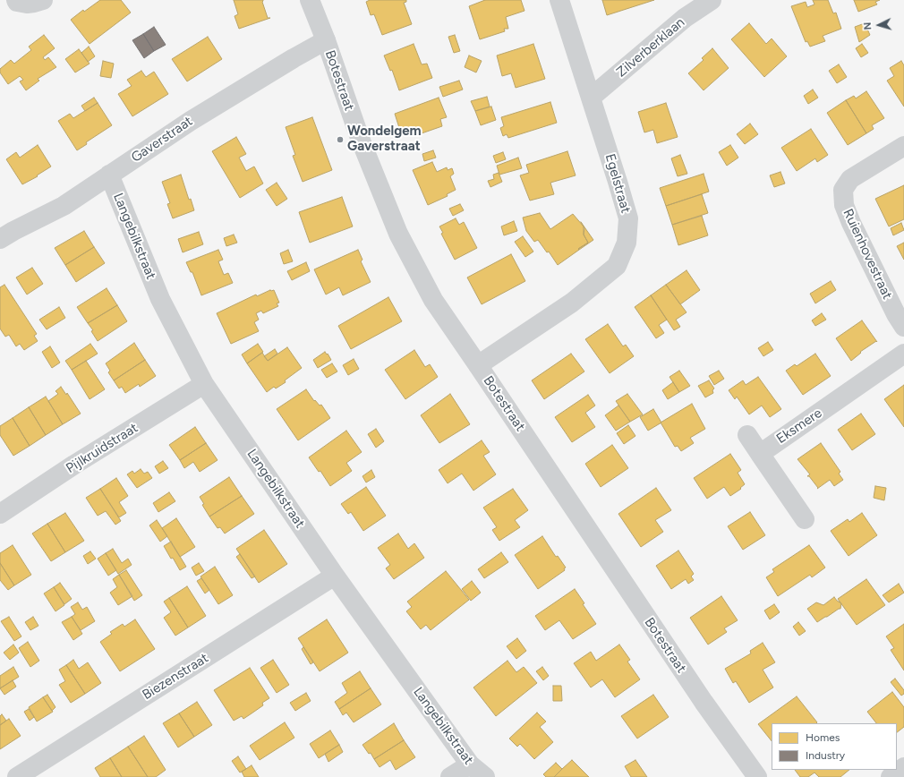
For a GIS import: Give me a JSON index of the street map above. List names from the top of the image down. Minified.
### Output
{"streets":{"street":["Zilverberklaan","Botestraat","Gaverstraat","Egelstraat","Langebilkstraat","Ruienhovestraat","Eksmere","Pijlkruidstraat","Biezenstraat"]},"crossings":[["Zilverberklaan","Egelstraat"],["Botestraat","Gaverstraat"],["Botestraat","Egelstraat"],["Gaverstraat","Langebilkstraat"],["Langebilkstraat","Pijlkruidstraat"],["Langebilkstraat","Biezenstraat"]],"places":["Wondelgem Gaverstraat"],"legend":["Homes","Industry"],"north":"left"}
